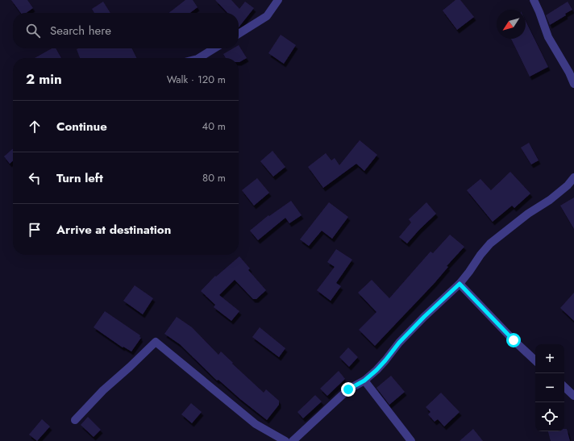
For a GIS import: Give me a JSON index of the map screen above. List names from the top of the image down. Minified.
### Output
{"north":"bottom left","page":{"search":"Search here","heading":["2 min","Walk · 120 m"],"list":[["Continue","40 m"],["Turn left","80 m"],"Arrive at destination"],"map_buttons":["+","−"]}}
